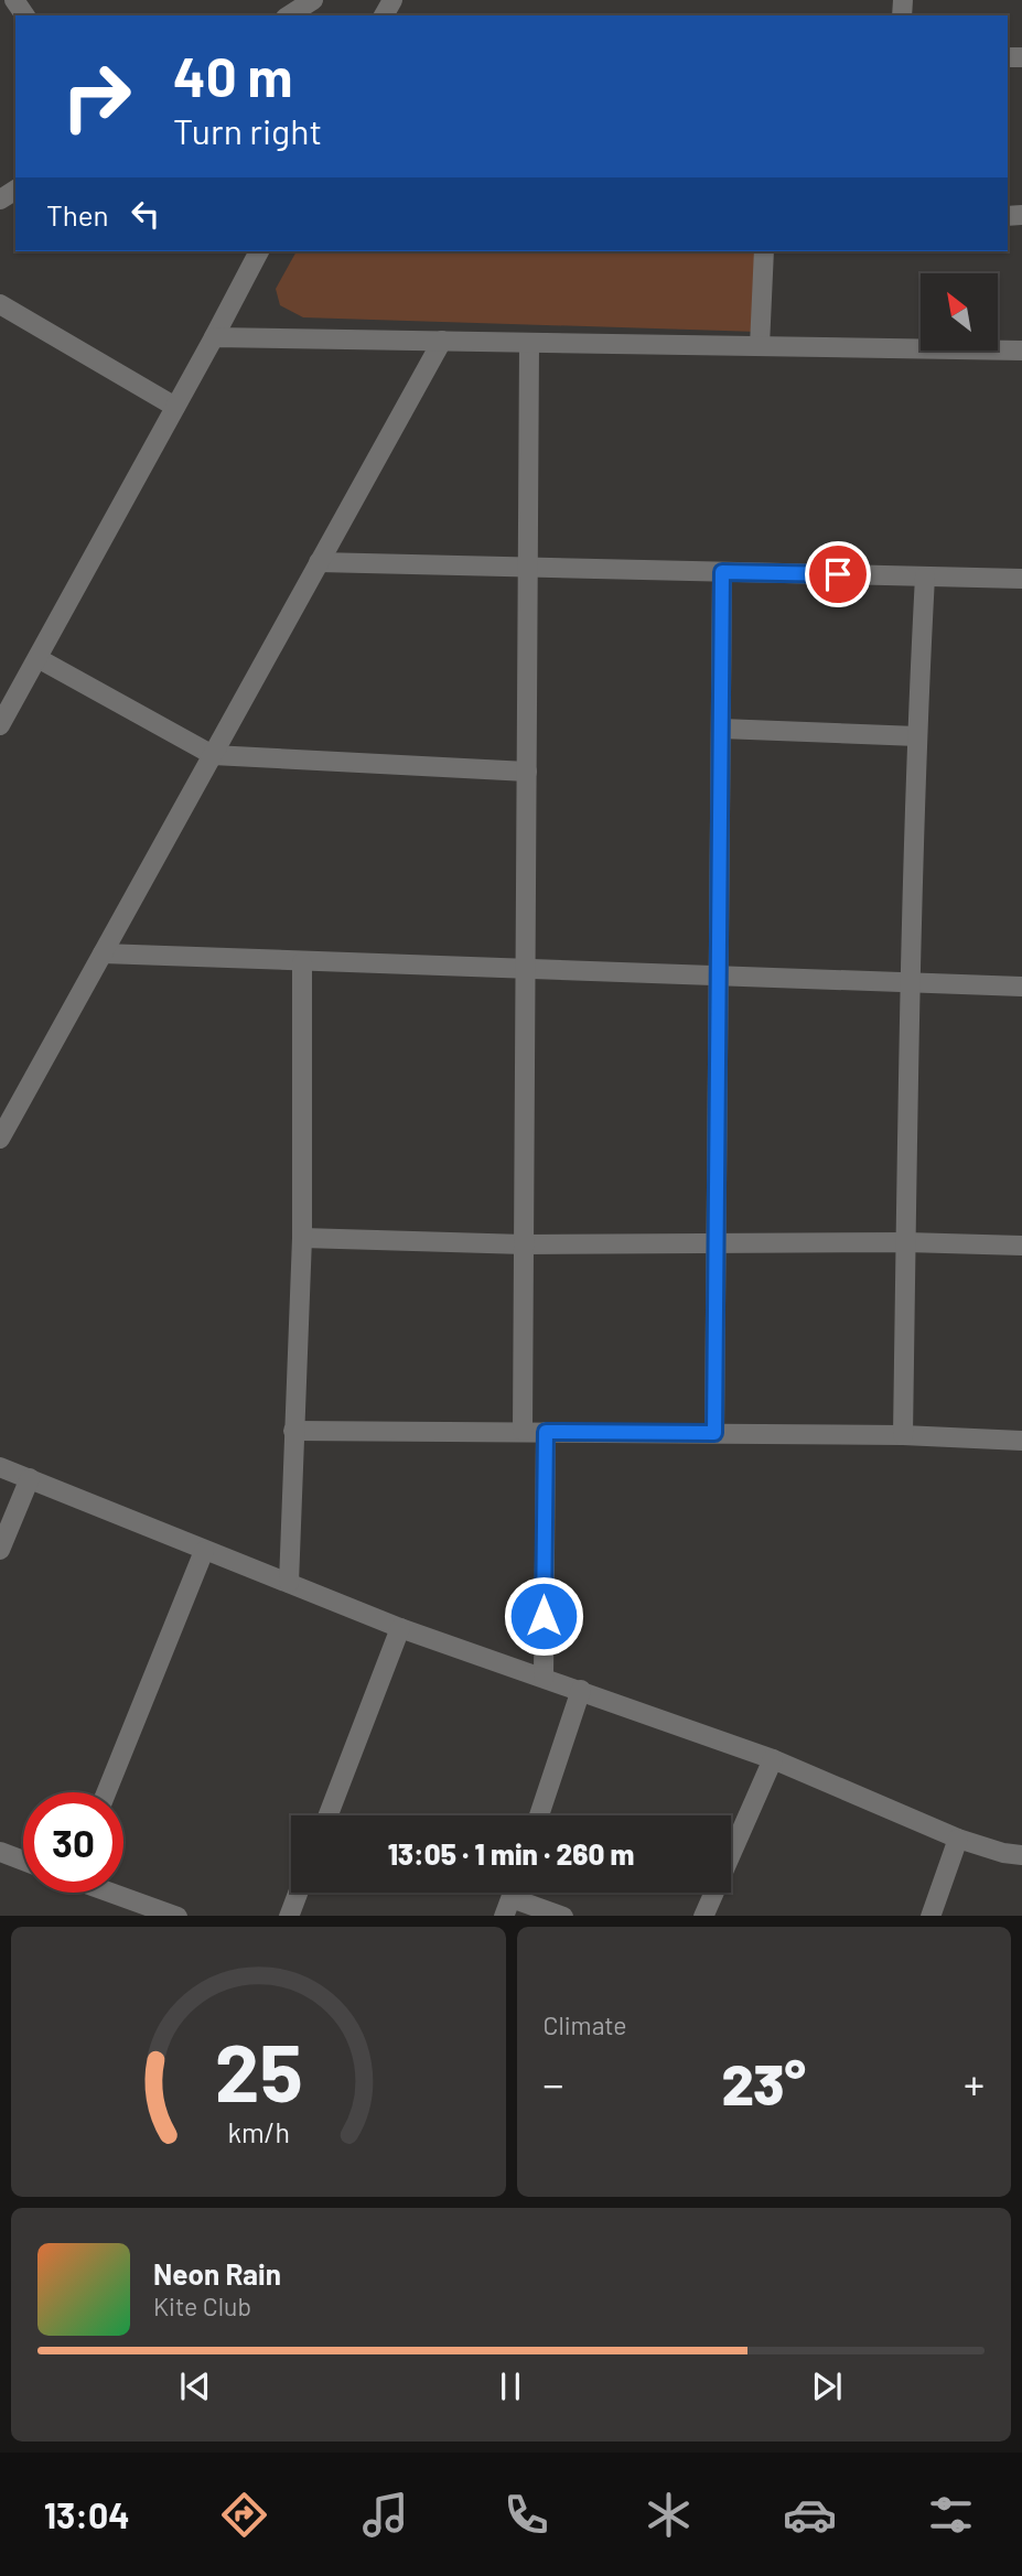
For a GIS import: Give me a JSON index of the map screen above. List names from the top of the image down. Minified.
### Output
{"north":"top left","page":{"turn":["40 m","Turn right"],"then":"Then","limit":"30","trip":"13:05 · 1 min · 260 m","tile":"Climate","heat":["−","23°","+"],"song":["Neon Rain","Kite Club"],"tabs":"13:04","gauge":["25","km/h"]}}
